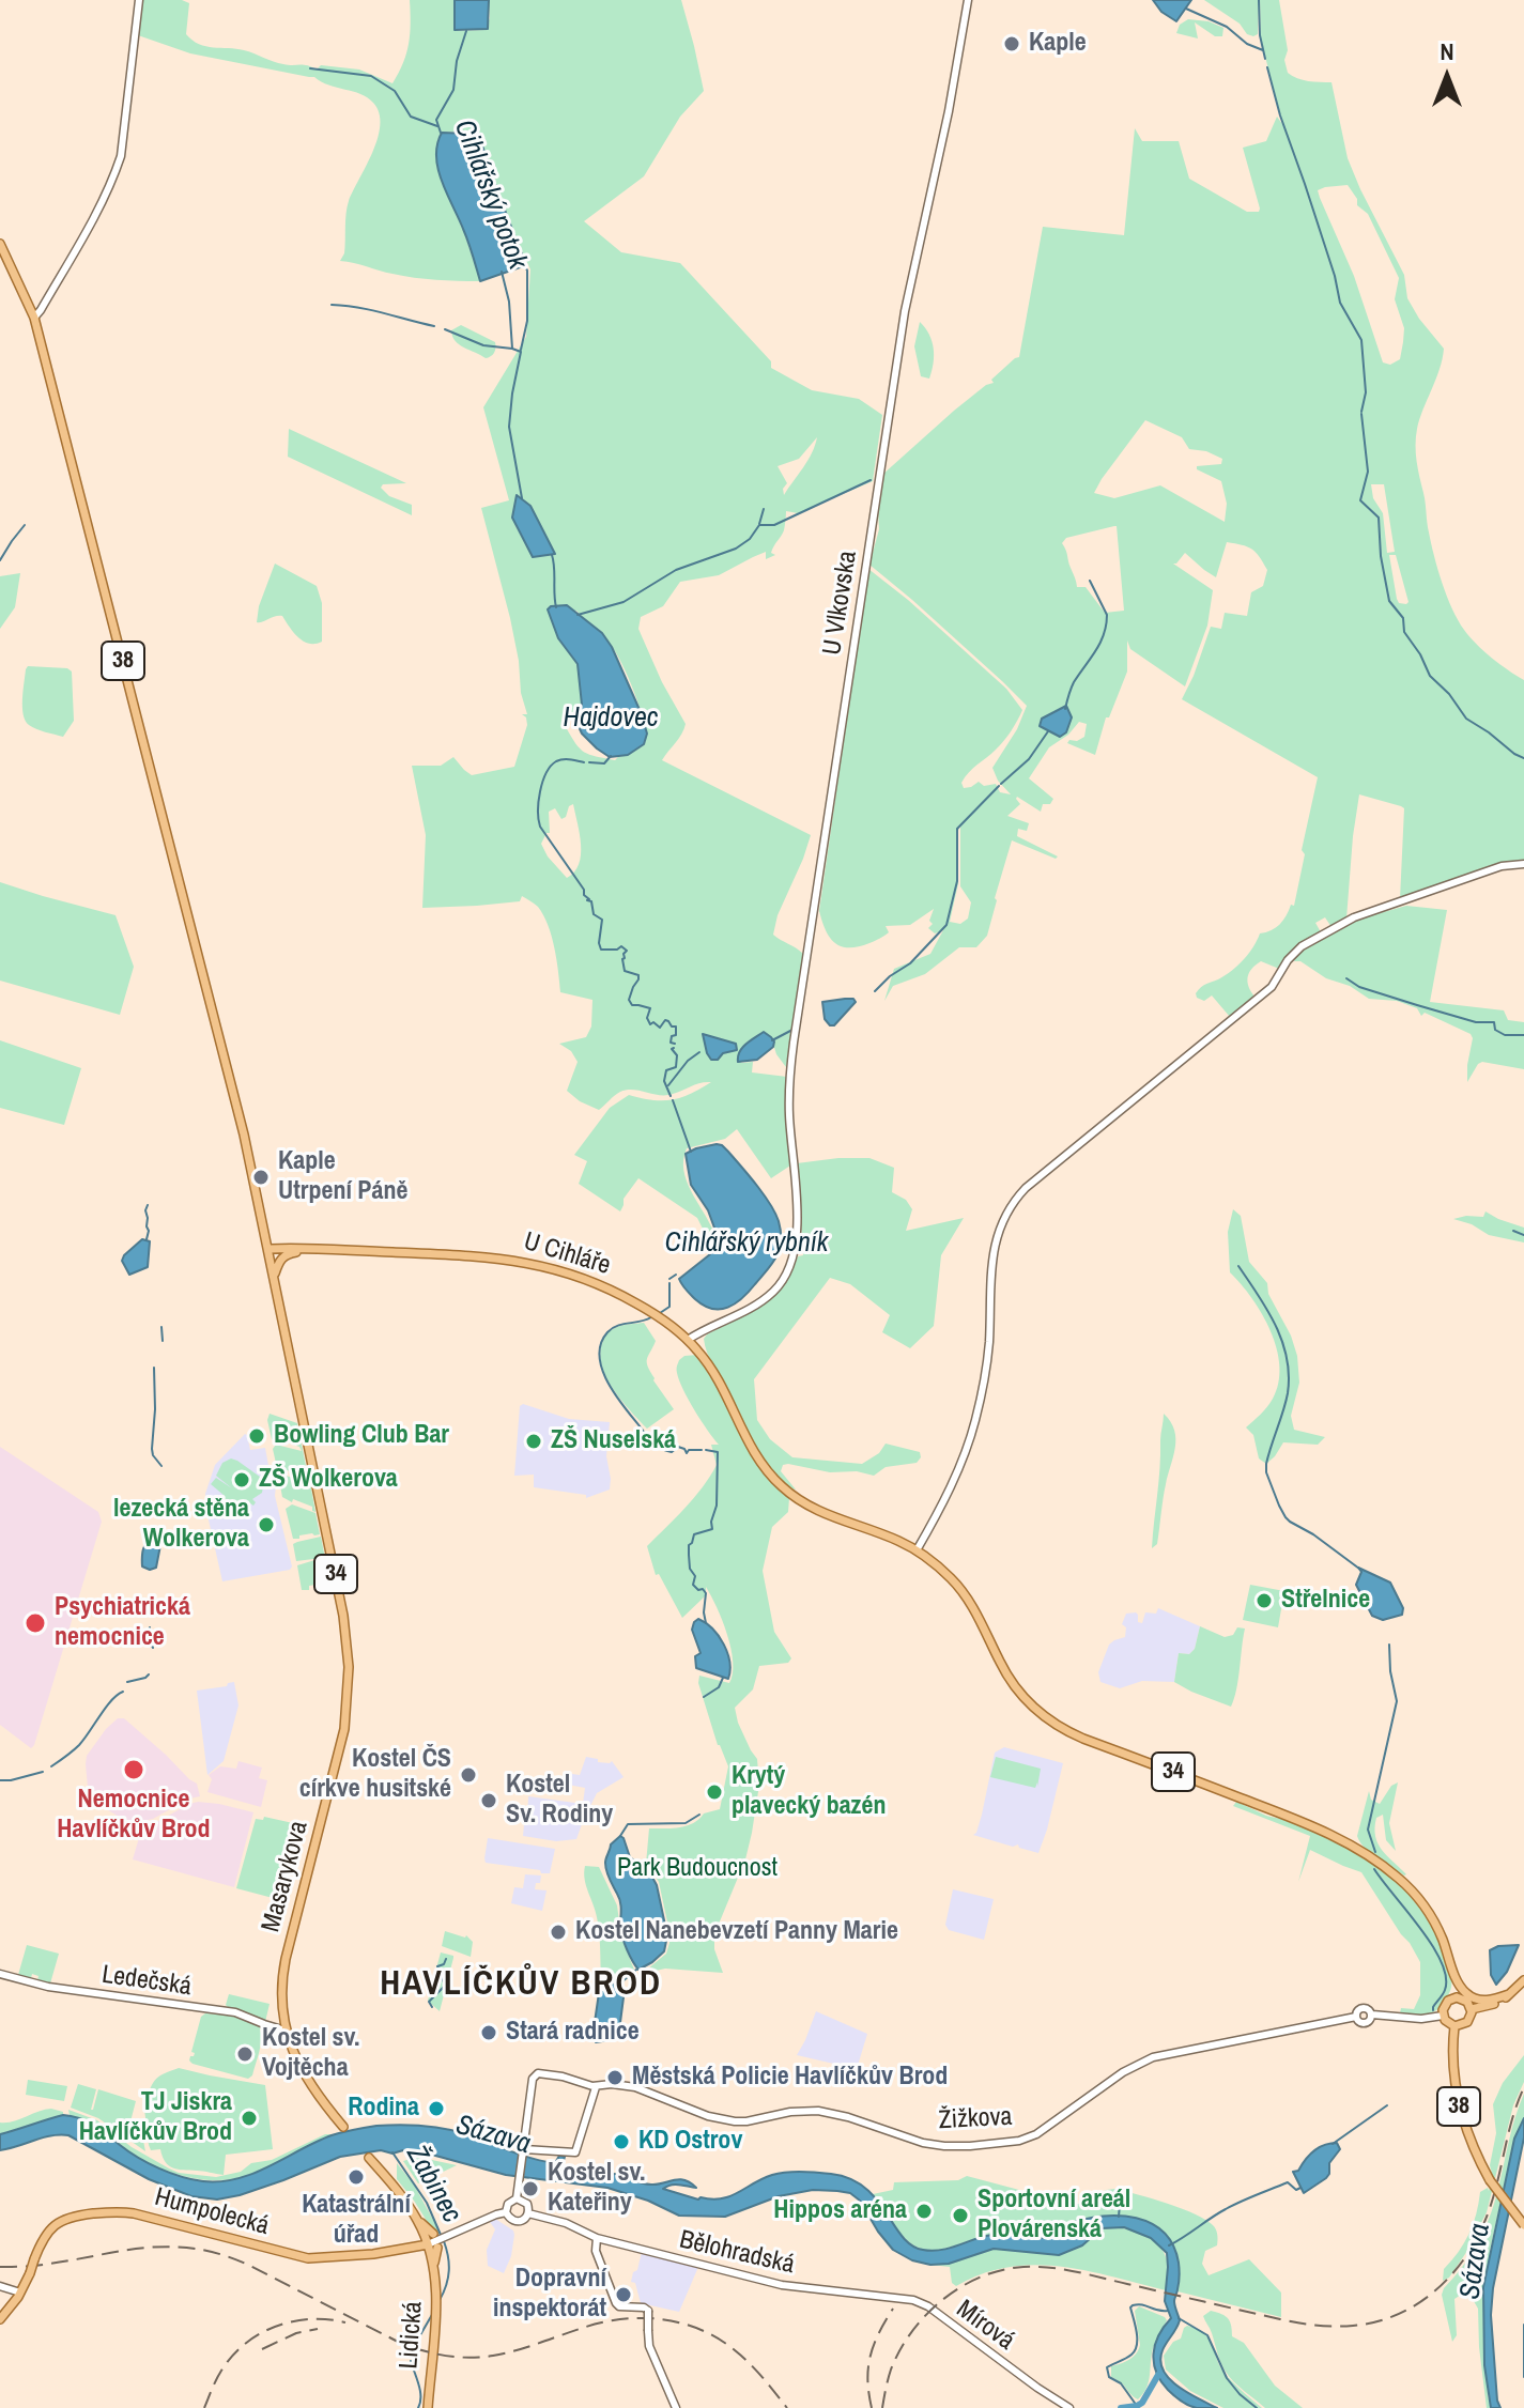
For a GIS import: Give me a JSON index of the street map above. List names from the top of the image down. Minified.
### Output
{"streets":{"main road":["U Vlkovska","38","U Cihláře","34","Masarykova","Ledečská","Žižkova","Humpolecká","Bělohradská","Mírová","Lidická"]},"crossings":[["U Vlkovska","U Cihláře"],["38","34"],["38","Žižkova"],["U Cihláře","34"],["34","Masarykova"],["34","Žižkova"],["Masarykova","Ledečská"],["Humpolecká","Lidická"],["Bělohradská","Mírová"]],"districts":["HAVLÍČKŮV BROD"],"water":["Cihlářský potok","Hajdovec","Cihlářský rybník","Sázava","Žabinec"],"parks":["Park Budoucnost"],"places":["Kaple","Kaple Utrpení Páně","Bowling Club Bar","ZŠ Nuselská","ZŠ Wolkerova","lezecká stěna Wolkerova","Střelnice","Psychiatrická nemocnice","Nemocnice Havlíčkův Brod","Kostel ČS církve husitské","Krytý plavecký bazén","Kostel Sv. Rodiny","Kostel Nanebevzetí Panny Marie","Stará radnice","Kostel sv. Vojtěcha","Městská Policie Havlíčkův Brod","Rodina","TJ Jiskra Havlíčkův Brod","KD Ostrov","Katastrální úřad","Kostel sv. Kateřiny","Hippos aréna","Sportovní areál Plovárenská","Dopravní inspektorát"],"north":"top"}
